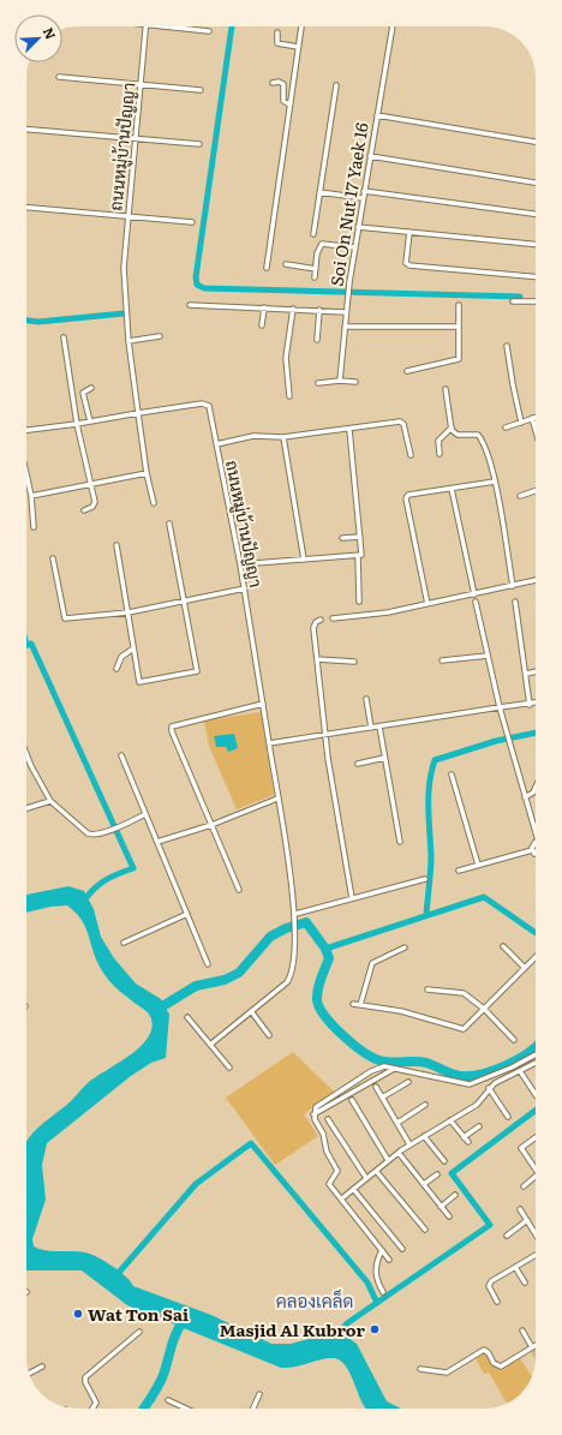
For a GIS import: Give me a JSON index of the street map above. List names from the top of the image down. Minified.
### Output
{"streets":{"street":["ถนนหมู่บ้านปัญญา","Soi On Nut 17 Yaek 16"]},"districts":["คลองเคล็ด"],"places":["Wat Ton Sai","Masjid Al Kubror"],"north":"top right"}
